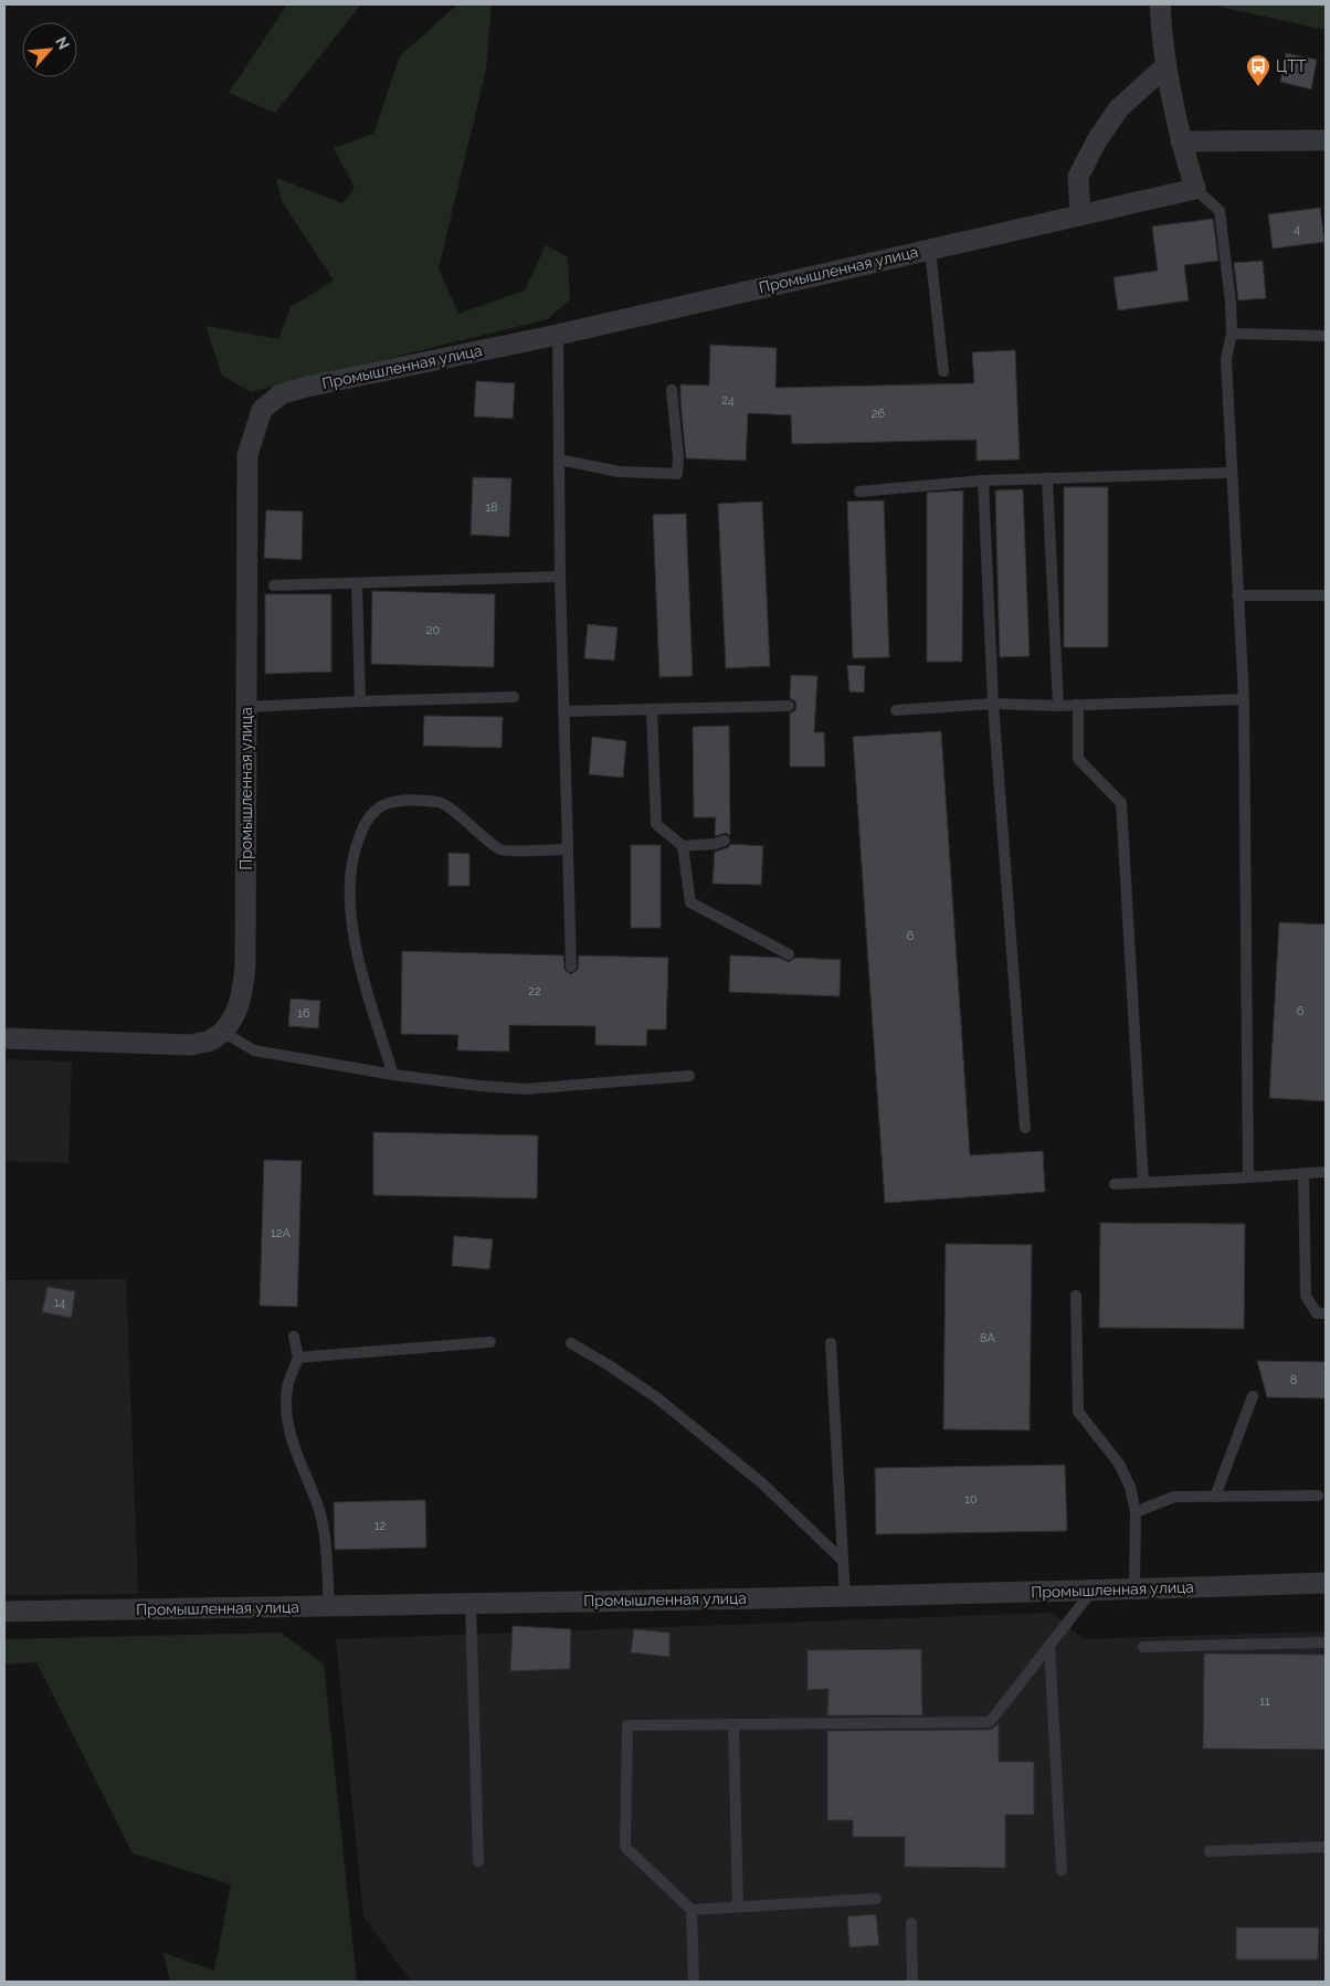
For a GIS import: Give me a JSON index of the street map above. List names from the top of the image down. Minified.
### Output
{"streets":{"street":["Промышленная улица"]},"places":{"bus stop":["ЦТТ"]},"house_numbers":["4","24","26","18","20","6","22","6","16","12А","14","8А","8","10","12","11"],"north":"top right"}
